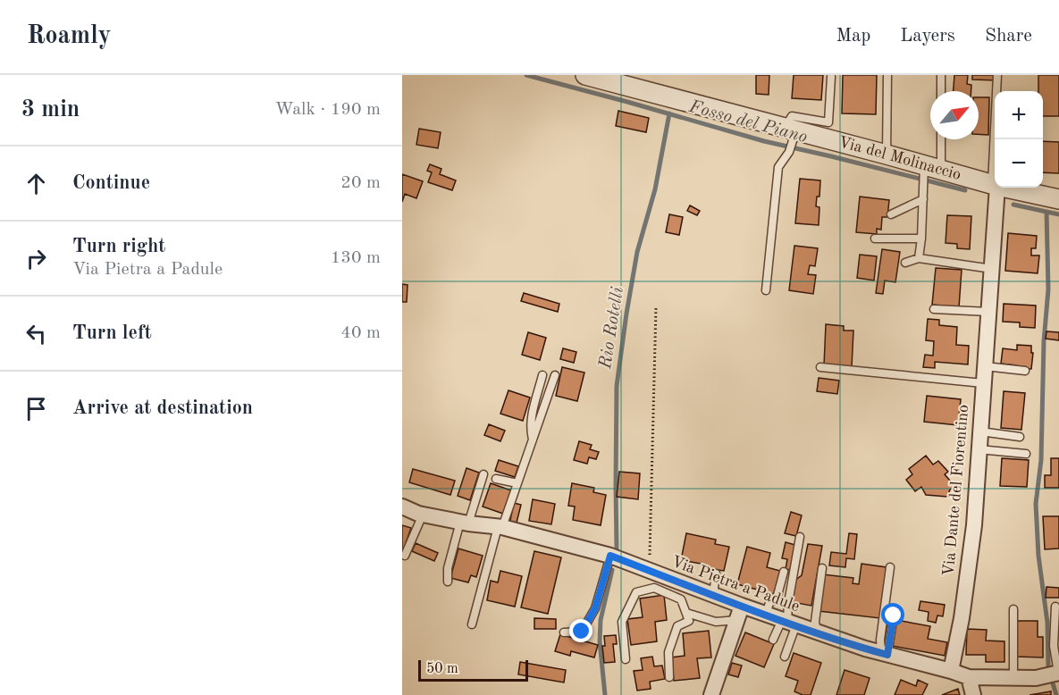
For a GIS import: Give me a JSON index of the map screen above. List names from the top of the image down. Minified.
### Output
{"streets":{"street":["Via del Molinaccio","Via Dante del Fiorentino","Via Pietra a Padule"]},"crossings":[["Via del Molinaccio","Via Dante del Fiorentino"],["Via Dante del Fiorentino","Via Pietra a Padule"]],"water":["Fosso del Piano","Rio Rotelli"],"scale_bar":"50 m","north":"top right","page":{"header":"Roamly","nav":["Map","Layers","Share"],"heading":["3 min","Walk · 190 m"],"map_buttons":["+","−"],"list":[["Continue","20 m"],["Turn right","Via Pietra a Padule","130 m"],["Turn left","40 m"],"Arrive at destination"],"scale":"50 m"}}
